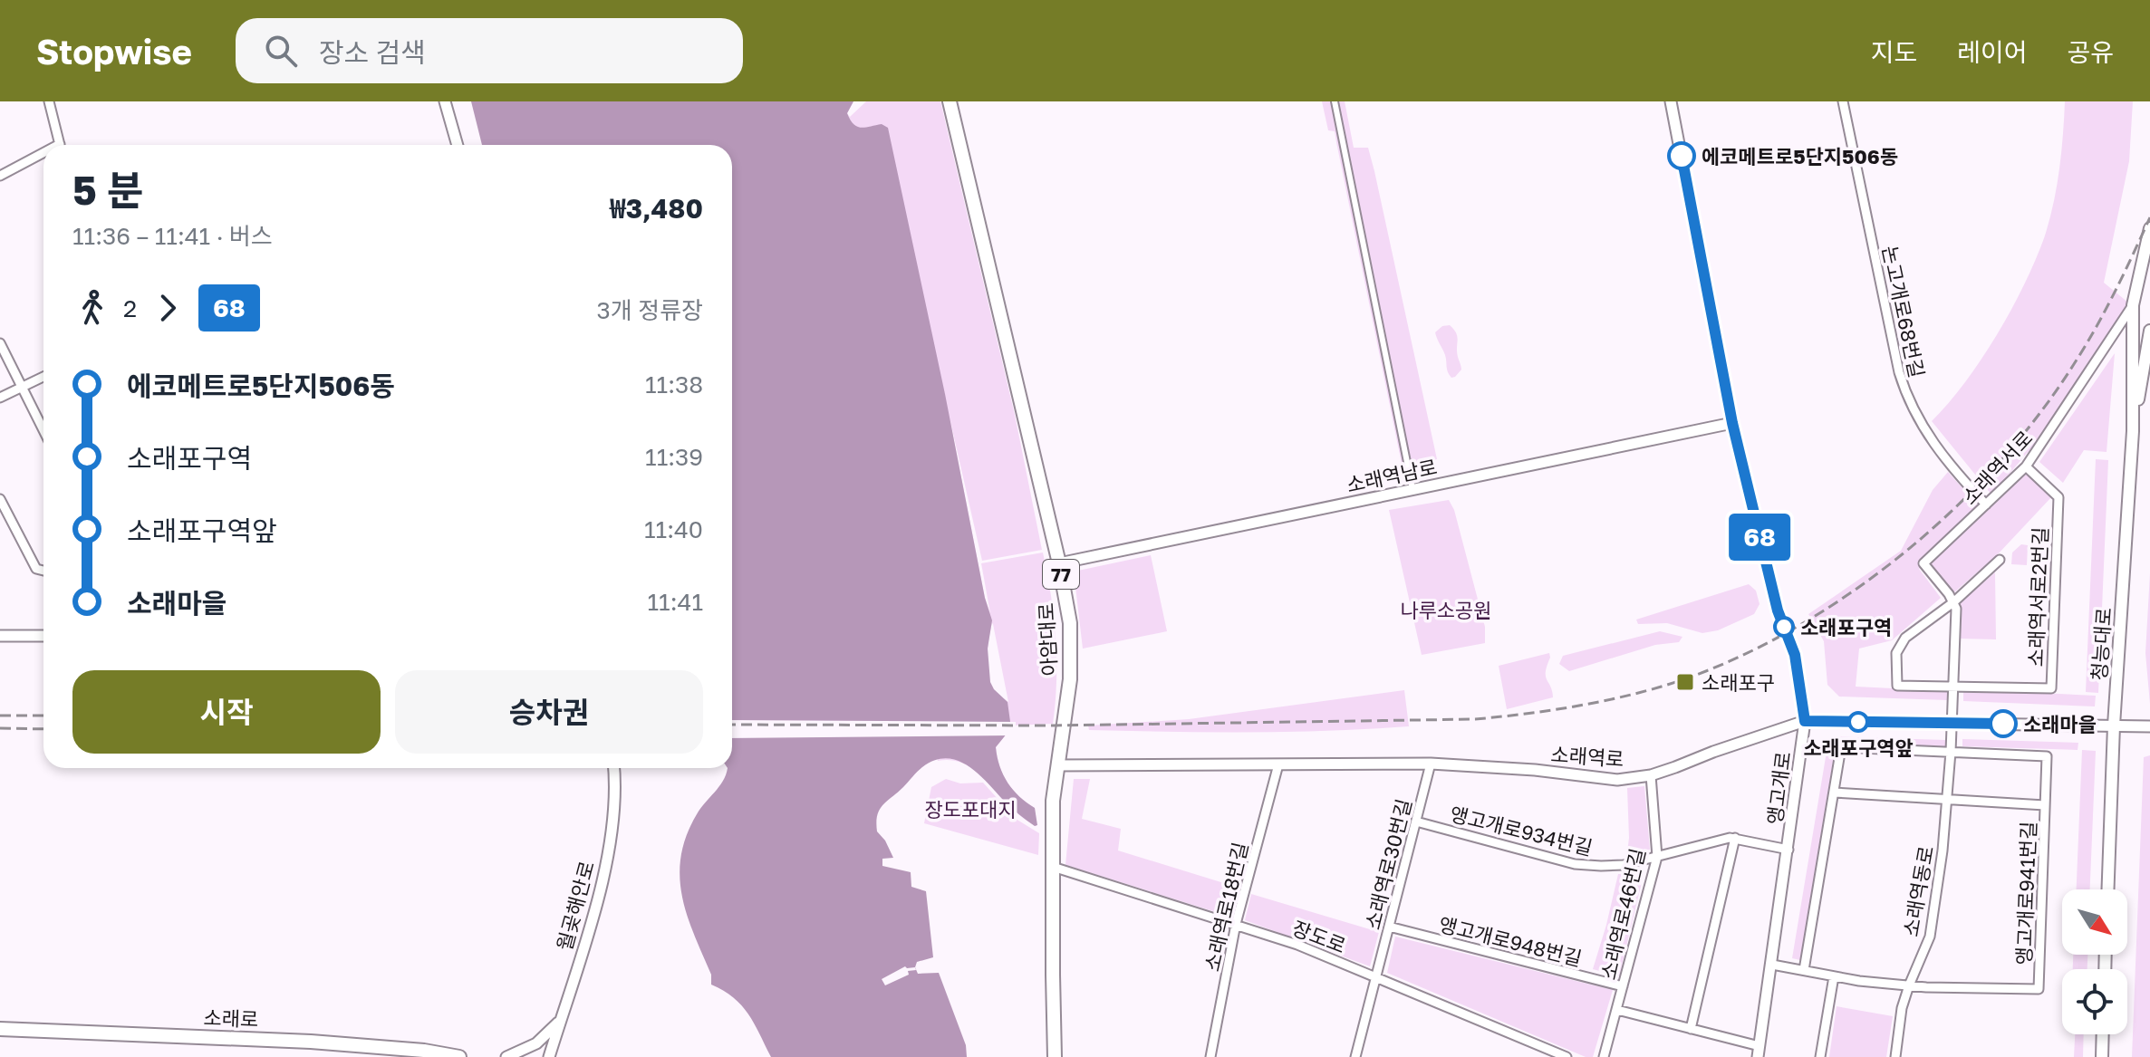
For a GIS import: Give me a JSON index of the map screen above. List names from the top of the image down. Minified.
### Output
{"streets":{"main road":["77","아암대로","청능대로","소래로"],"street":["논고개로68번길","소래역서로","소래역남로","소래역서로2번길","소래역로","앵고개로","앵고개로934번길","소래역로30번길","소래역동로","앵고개로941번길","월곶해안로","소래역로18번길","소래역로46번길","장도로","앵고개로948번길"]},"crossings":[["논고개로68번길","소래역서로"],["소래역서로","소래역서로2번길"],["소래역서로","청능대로"],["소래역남로","아암대로"],["소래역남로","앵고개로"],["아암대로","소래역로"],["아암대로","장도로"],["청능대로","소래역로"],["소래역로","앵고개로"],["소래역로","소래역로30번길"],["소래역로","소래역동로"],["소래역로","소래역로18번길"],["소래역로","소래역로46번길"],["앵고개로","앵고개로934번길"],["앵고개로","앵고개로941번길"],["앵고개로934번길","소래역로30번길"],["앵고개로934번길","소래역로46번길"],["소래역로30번길","장도로"],["소래역로30번길","앵고개로948번길"],["소래역동로","앵고개로941번길"],["소래역로18번길","장도로"],["소래역로46번길","앵고개로948번길"]],"parks":["나루소공원","장도포대지"],"places":{"other":["에코메트로5단지506동","소래포구역","소래포구역앞","소래마을"],"transit":["소래포구"]},"lines":["bus line 68"],"north":"bottom right","page":{"header":"Stopwise","search":"장소 검색","nav":["지도","레이어","공유"],"on_map":"68","heading":["5 분","11:36 – 11:41 · 버스","₩3,480"],"legs":["2","68","3개 정류장"],"list":[{"name":"에코메트로5단지506동","value":"11:38"},{"name":"소래포구역","value":"11:39"},{"name":"소래포구역앞","value":"11:40"},{"name":"소래마을","value":"11:41"}],"buttons":["시작","승차권"]}}
